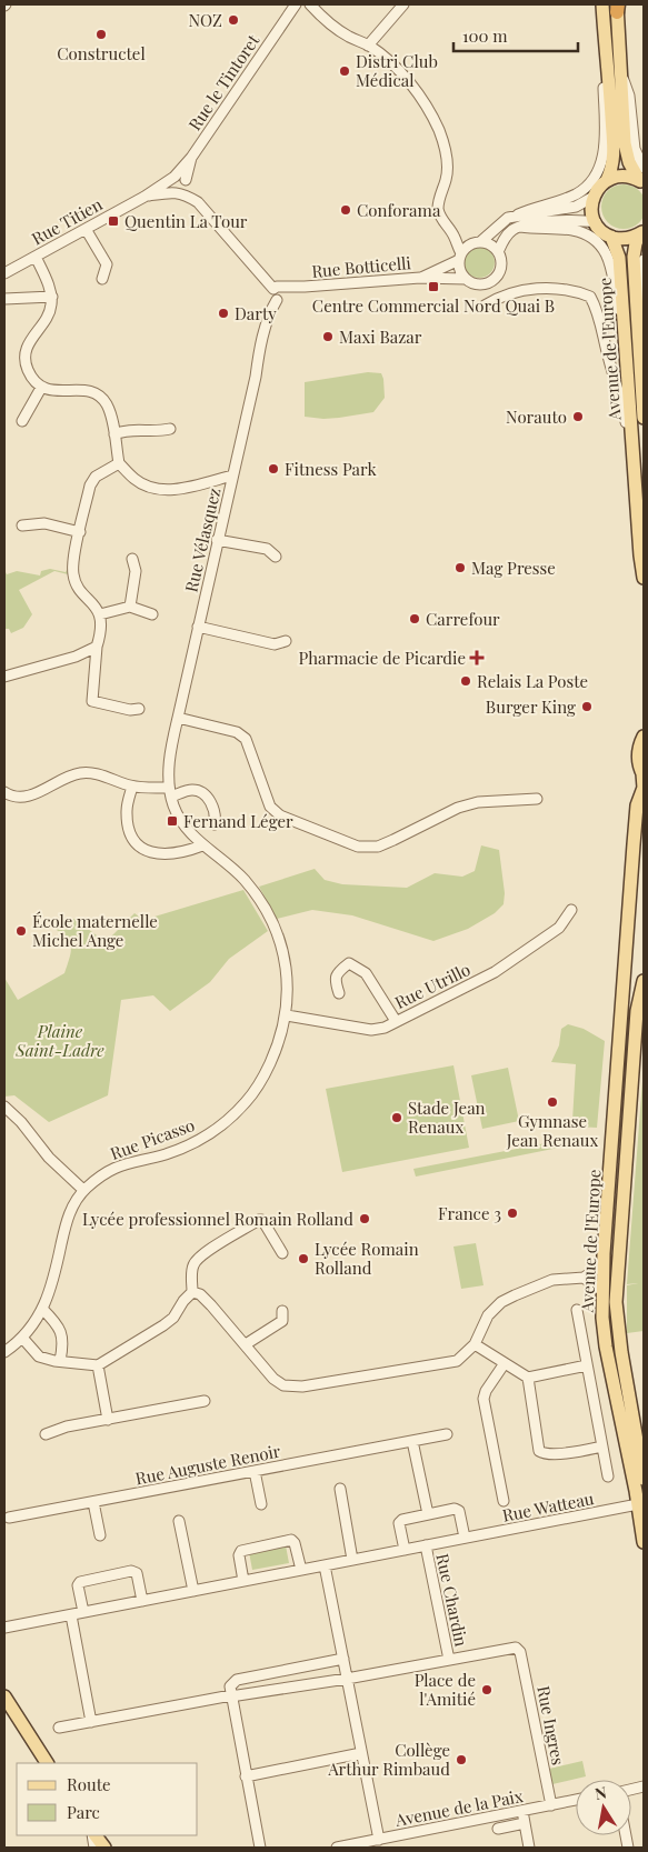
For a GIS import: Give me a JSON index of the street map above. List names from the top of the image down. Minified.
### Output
{"streets":{"main road":["Avenue de l'Europe"],"street":["Rue le Tintoret","Rue Titien","Rue Botticelli","Rue Vélasquez","Rue Utrillo","Rue Picasso","Rue Auguste Renoir","Rue Watteau","Rue Chardin","Rue Ingres","Avenue de la Paix"]},"crossings":[["Rue le Tintoret","Rue Titien"],["Rue Botticelli","Rue Vélasquez"],["Avenue de l'Europe","Rue Watteau"],["Rue Vélasquez","Rue Picasso"],["Rue Utrillo","Rue Picasso"],["Rue Watteau","Rue Chardin"],["Rue Chardin","Rue Ingres"],["Rue Ingres","Avenue de la Paix"]],"parks":["Plaine Saint-Ladre"],"places":{"other":["NOZ","Constructel","Distri Club Médical","Conforama","Darty","Maxi Bazar","Norauto","Fitness Park","Mag Presse","Carrefour","Relais La Poste","Burger King","École maternelle Michel Ange","Gymnase Jean Renaux","Stade Jean Renaux","France 3","Lycée professionnel Romain Rolland","Lycée Romain Rolland","Place de l'Amitié","Collège Arthur Rimbaud"],"transit":["Quentin La Tour","Centre Commercial Nord Quai B","Fernand Léger"],"health":["Pharmacie de Picardie"]},"legend":["Route","Parc"],"scale_bar":"100 m","north":"top"}
